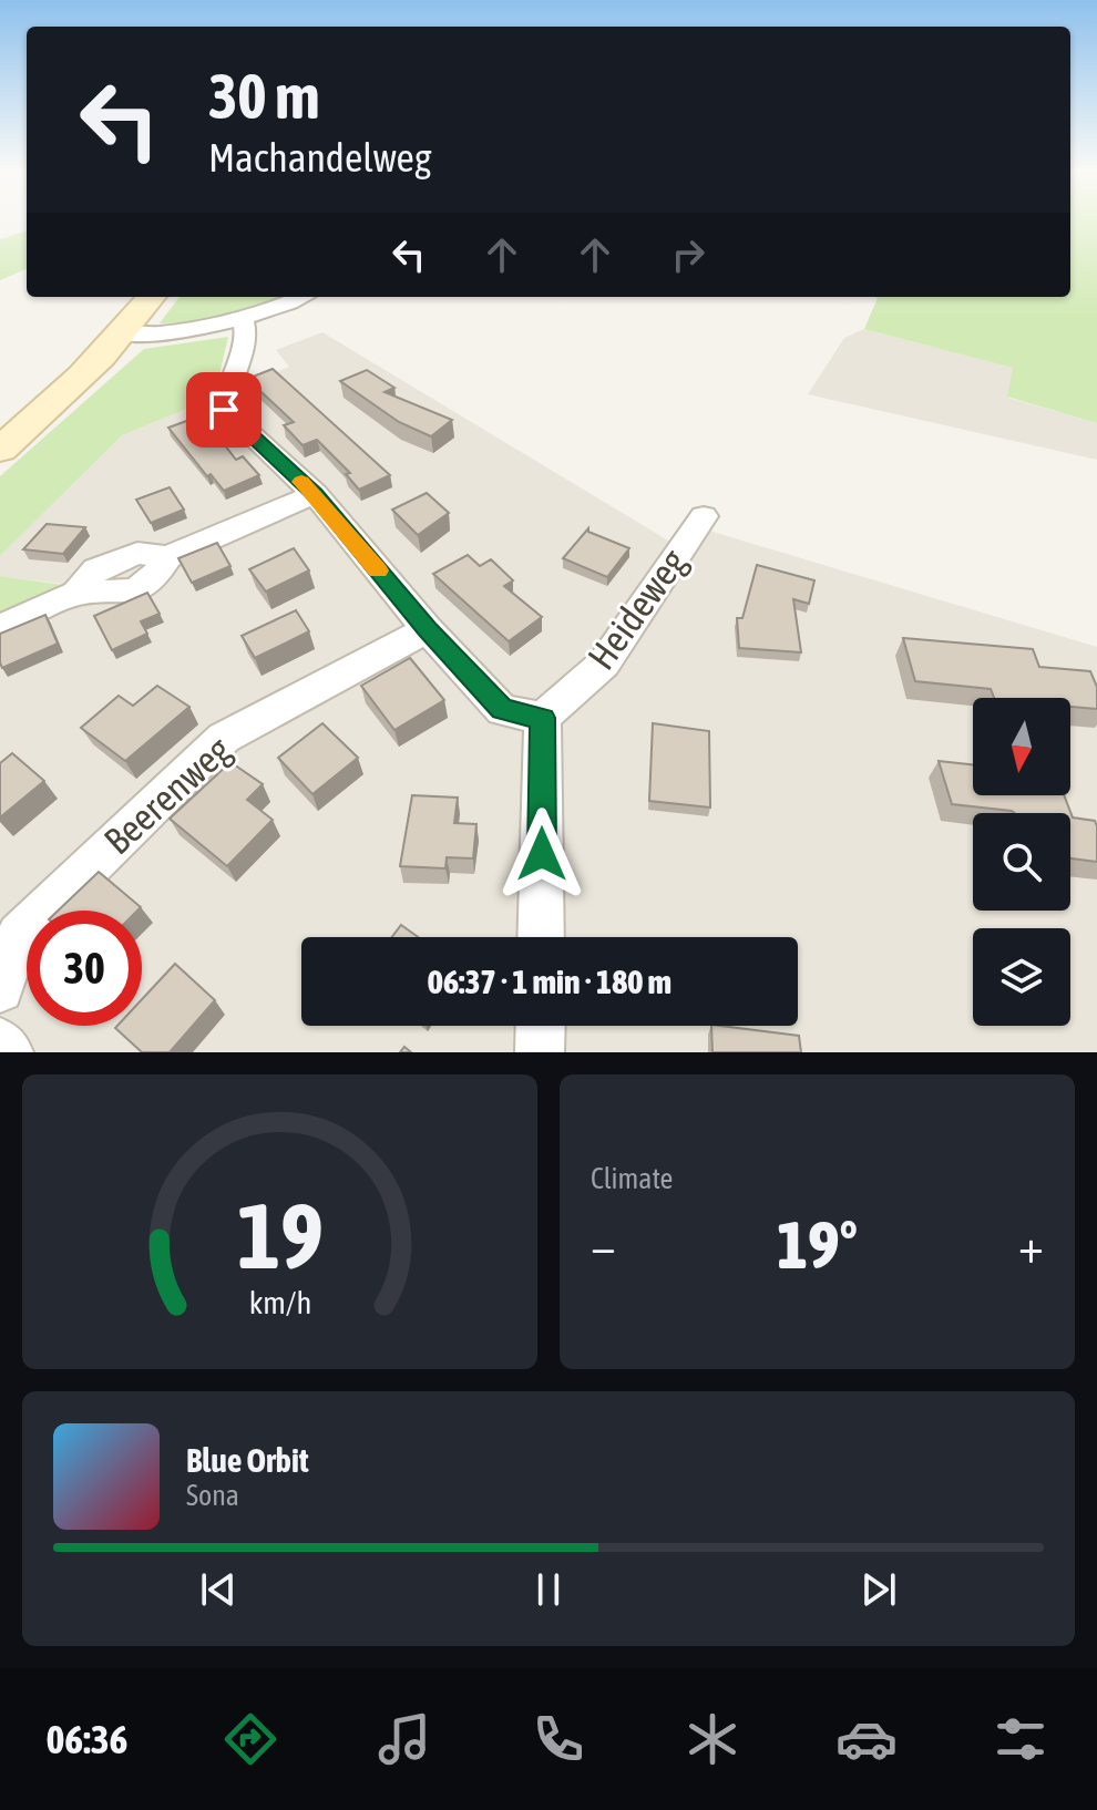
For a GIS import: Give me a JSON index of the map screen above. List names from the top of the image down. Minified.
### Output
{"streets":{"street":["Heideweg","Beerenweg"]},"north":"bottom","page":{"turn":["30 m","Machandelweg"],"limit":"30","trip":"06:37 · 1 min · 180 m","tile":"Climate","heat":["−","19°","+"],"song":["Blue Orbit","Sona"],"tabs":"06:36","gauge":["19","km/h"]}}
